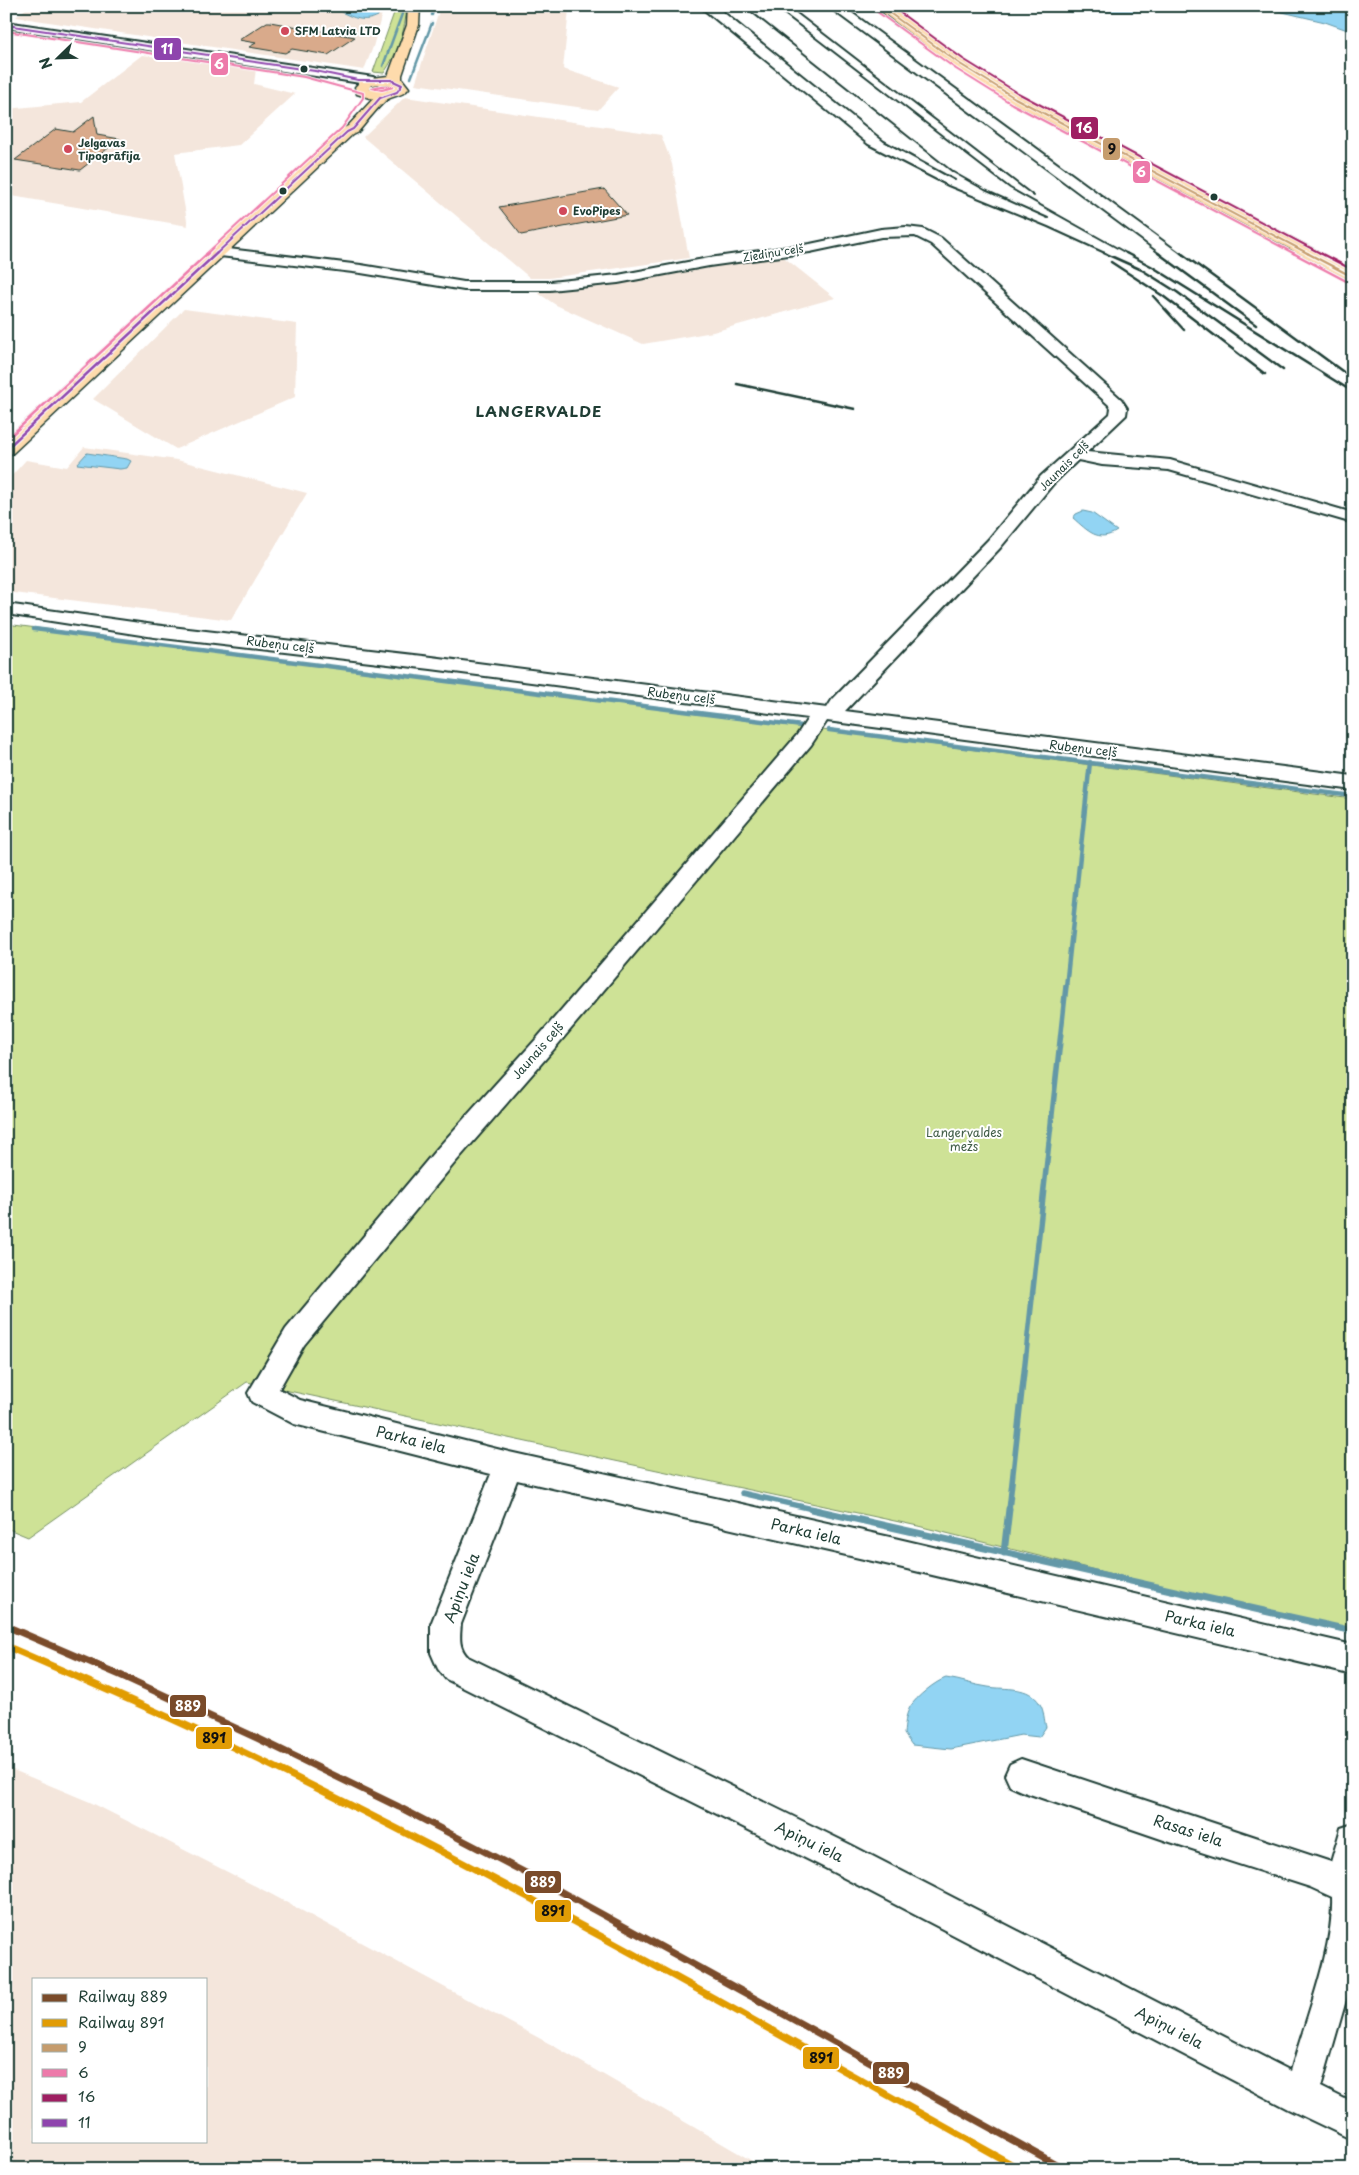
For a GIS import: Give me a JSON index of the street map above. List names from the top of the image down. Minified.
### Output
{"streets":{"street":["Ziediņu ceļš","Jaunais ceļš","Rubeņu ceļš","Parka iela","Apiņu iela","Rasas iela"]},"crossings":[["Ziediņu ceļš","Jaunais ceļš"],["Jaunais ceļš","Rubeņu ceļš"],["Jaunais ceļš","Parka iela"],["Parka iela","Apiņu iela"]],"districts":["LANGERVALDE"],"parks":["Langervaldes mežs"],"places":["SFM Latvia LTD","Jelgavas Tipogrāfija","EvoPipes"],"lines":["transit line 9","transit line 16","transit line 6","transit line 11","rail line 889","rail line 891"],"legend":["Railway 889","Railway 891","9","6","16","11"],"north":"bottom left"}
